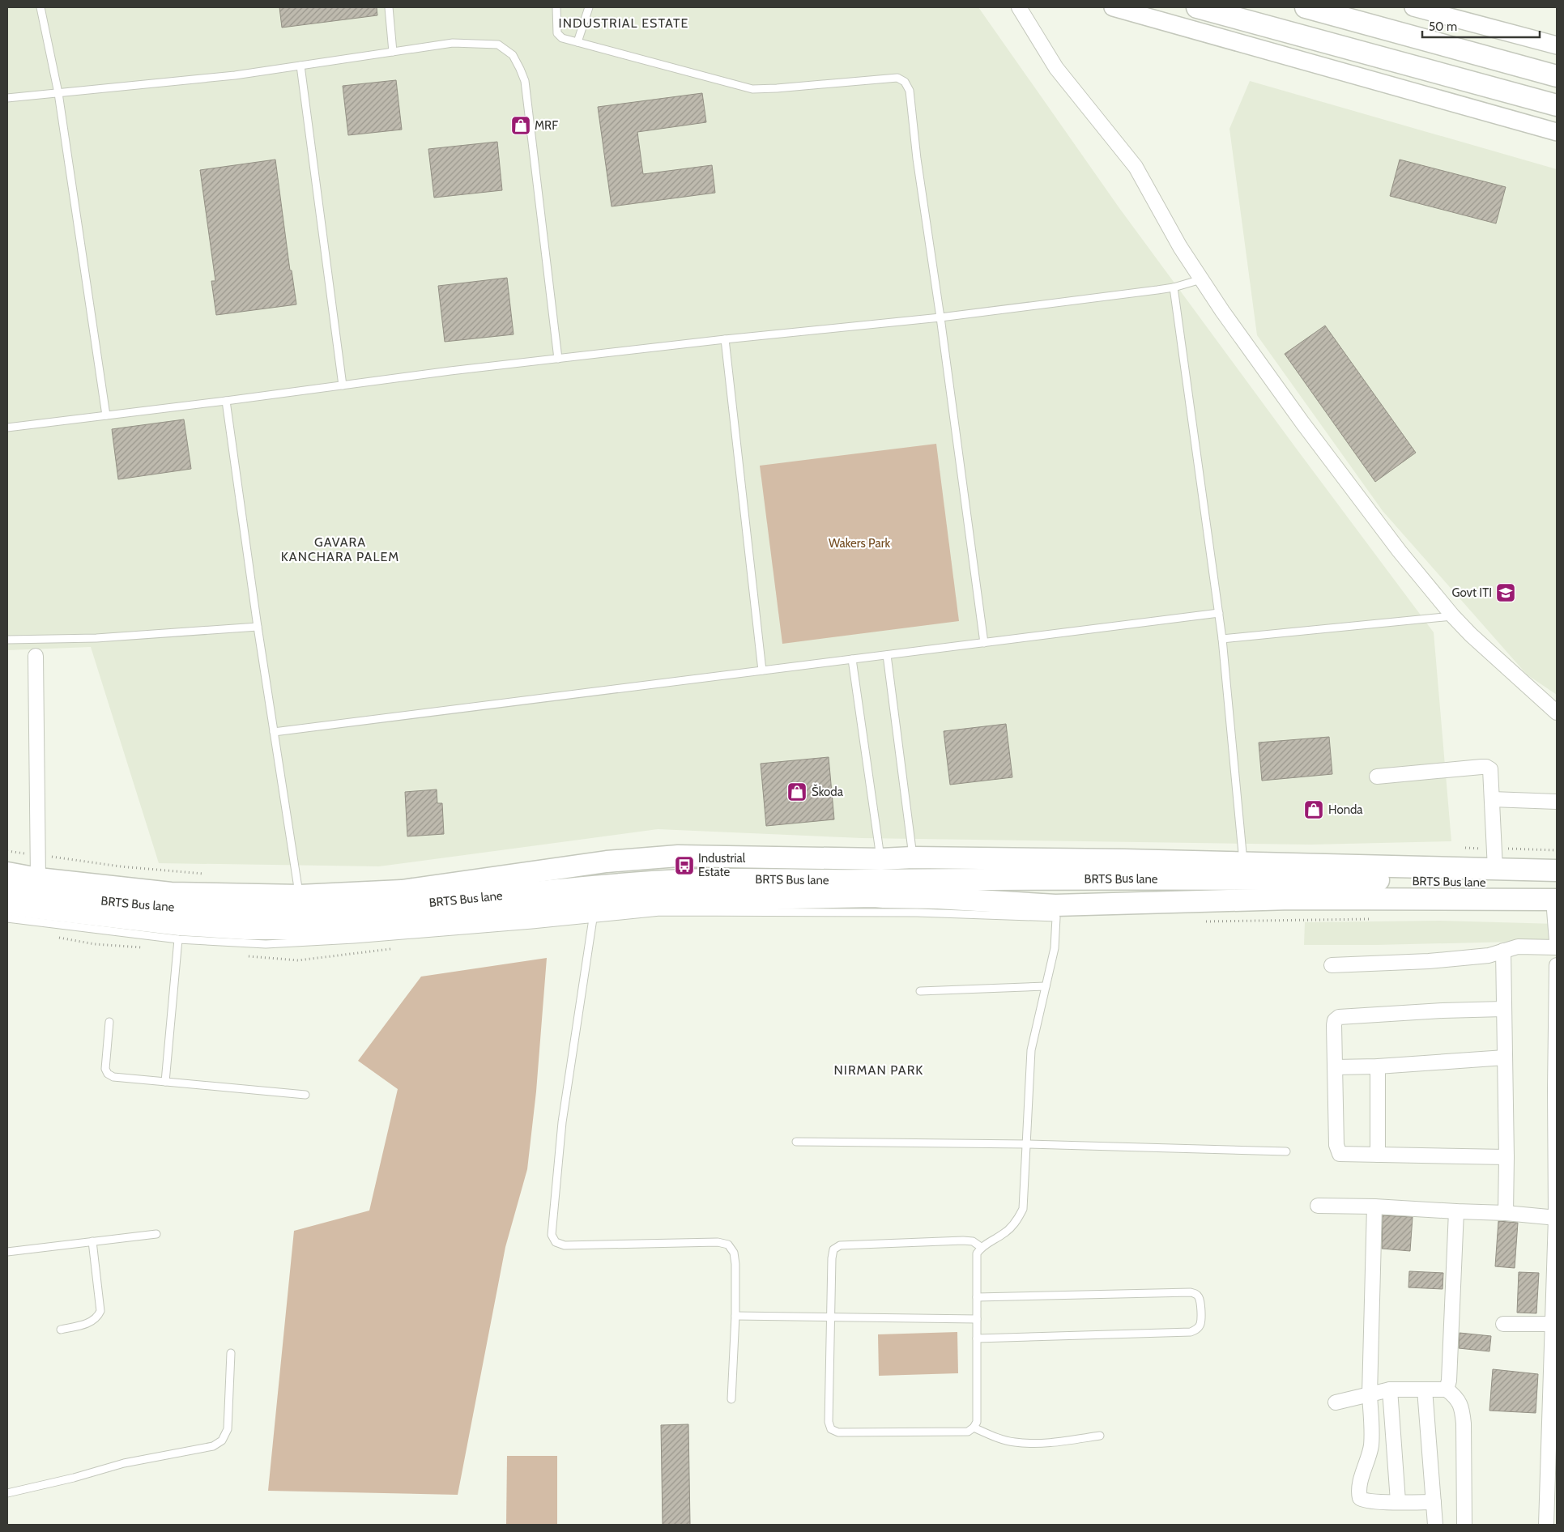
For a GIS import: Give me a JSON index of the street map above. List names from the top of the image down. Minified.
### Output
{"streets":{"main road":["BRTS Bus lane"]},"districts":["INDUSTRIAL ESTATE","GAVARA KANCHARA PALEM","NIRMAN PARK"],"parks":["Wakers Park"],"places":{"shop":["MRF","Škoda","Honda"],"school or university":["Govt ITI"],"bus stop":["Industrial Estate"]},"scale_bar":"50 m"}
